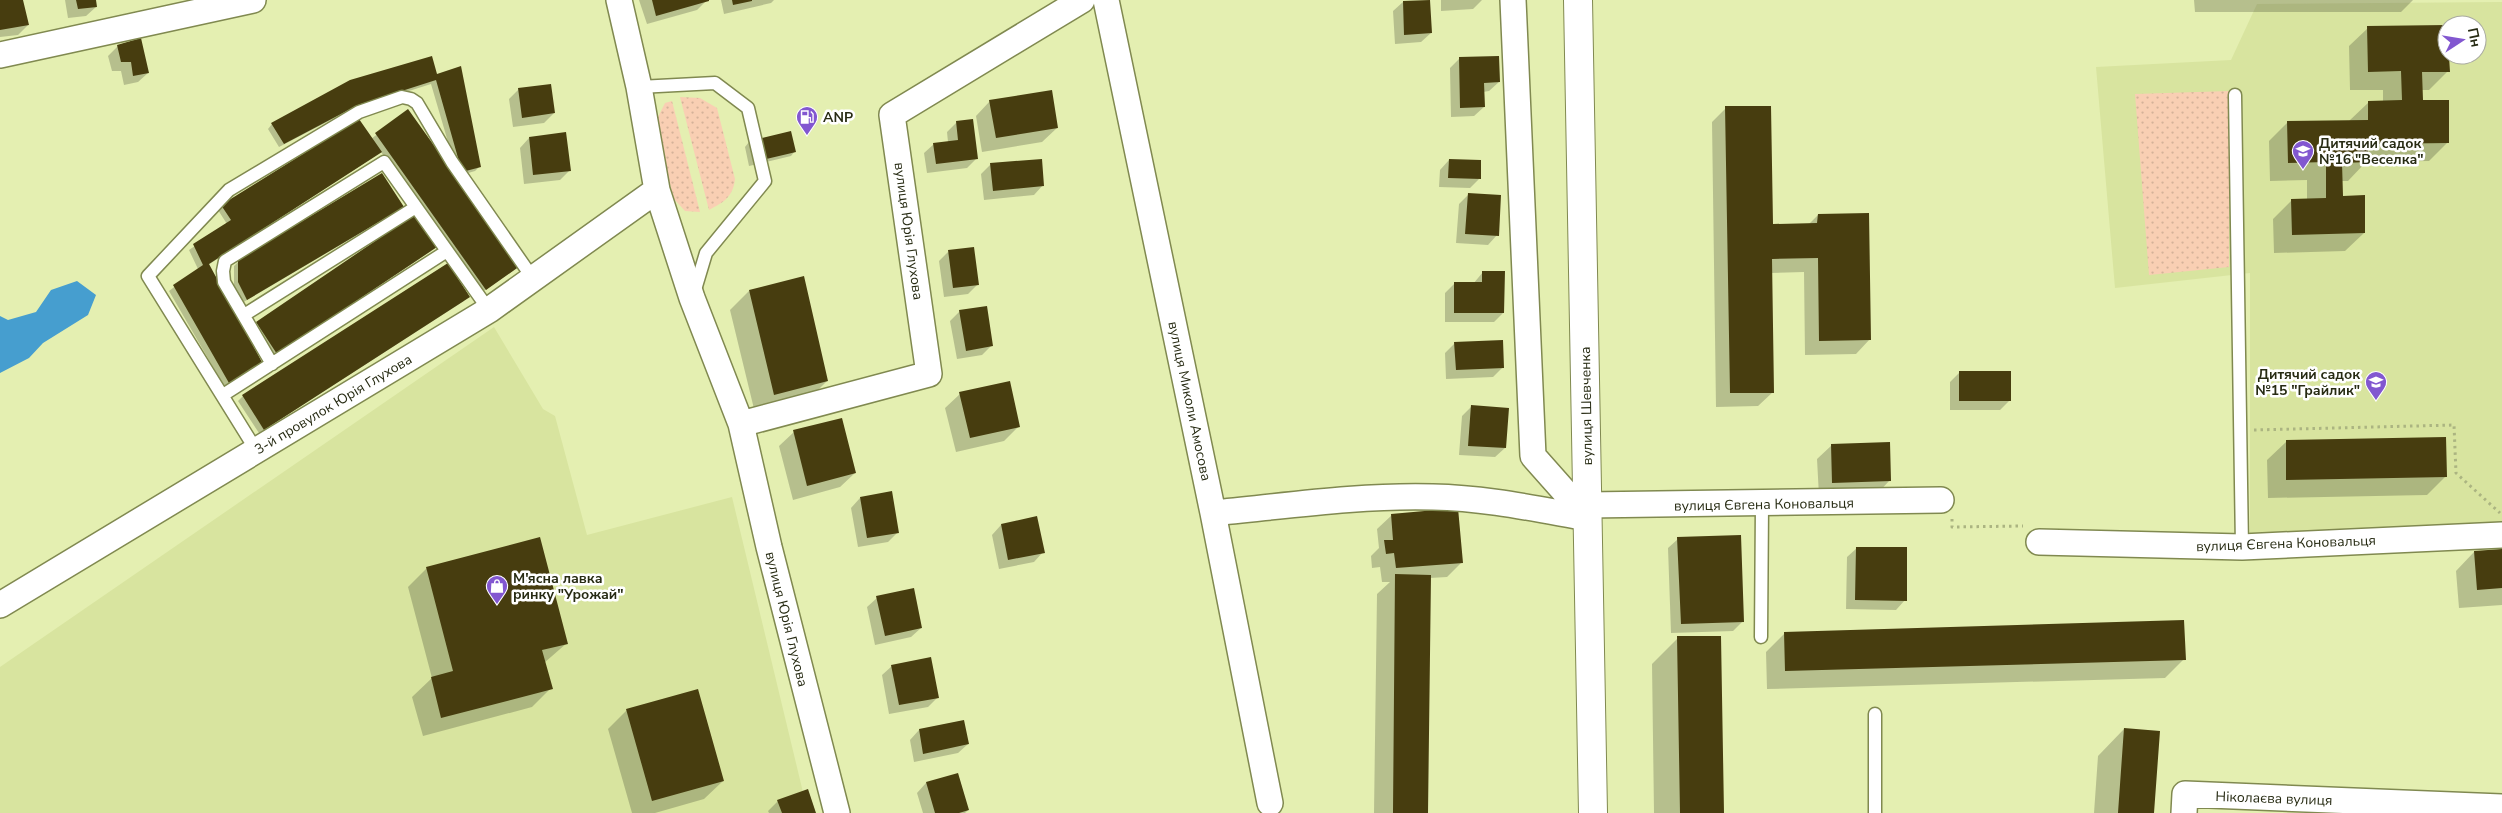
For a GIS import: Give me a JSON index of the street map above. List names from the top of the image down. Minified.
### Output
{"streets":{"main road":["вулиця Шевченка"],"street":["вулиця Юрія Глухова","вулиця Миколи Амосова","3-й провулок Юрія Глухова","вулиця Євгена Коновальця","Ніколаєва вулиця"]},"crossings":[["вулиця Юрія Глухова","3-й провулок Юрія Глухова"],["вулиця Миколи Амосова","вулиця Євгена Коновальця"],["вулиця Шевченка","вулиця Євгена Коновальця"]],"places":{"fuel station":["ANP"],"school or university":["Дитячий садок №16 \"Веселка\"","Дитячий садок №15 \"Грайлик\""],"shop":["М'ясна лавка ринку \"Урожай\""]},"north":"right"}
